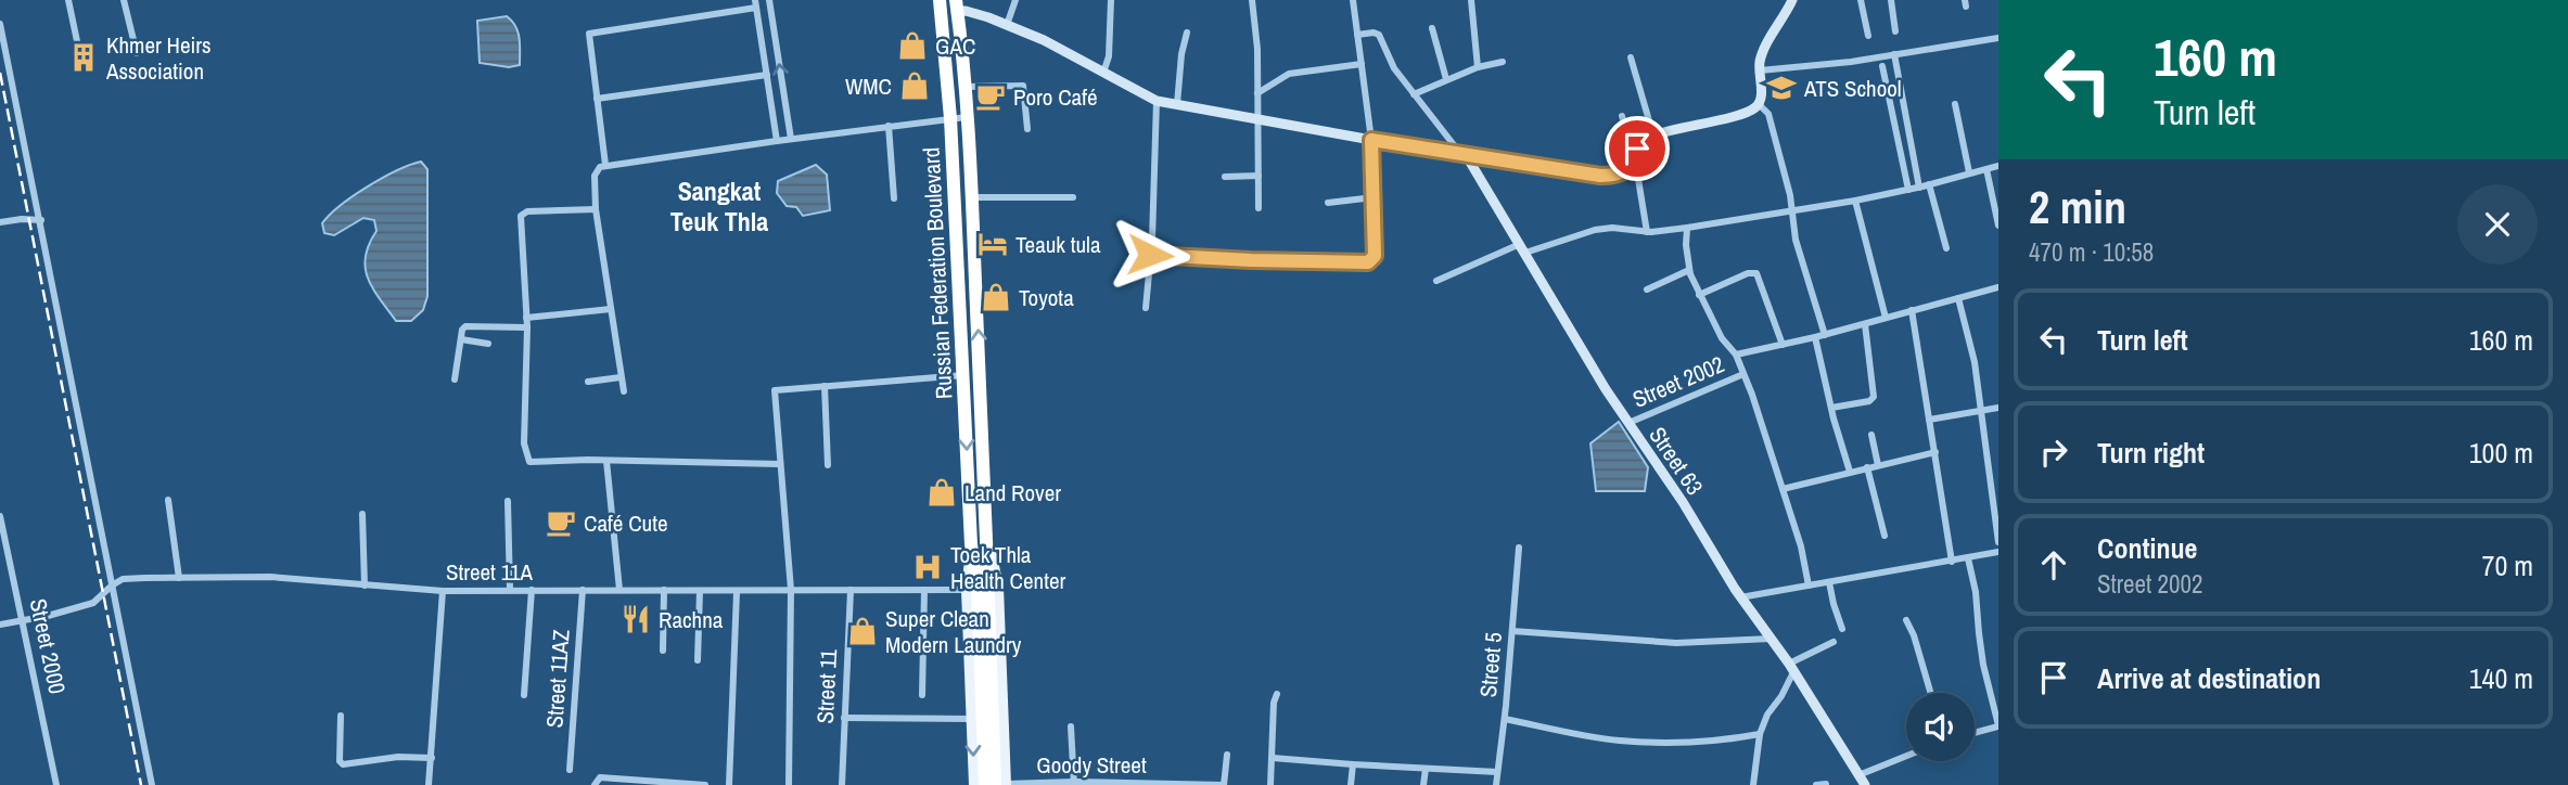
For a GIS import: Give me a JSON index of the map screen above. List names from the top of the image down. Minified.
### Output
{"streets":{"highway":["Russian Federation Boulevard"],"street":["Street 2002","Street 63","Street 11A","Street 2000","Street 5","Street 11AZ","Street 11","Goody Street"]},"crossings":[["Russian Federation Boulevard","Street 11A"],["Russian Federation Boulevard","Goody Street"],["Street 2002","Street 63"],["Street 11A","Street 2000"],["Street 11A","Street 11AZ"],["Street 11A","Street 11"]],"districts":["Sangkat Teuk Thla"],"places":{"shop":["GAC","WMC","Toyota","Land Rover","Super Clean Modern Laundry"],"building":["Khmer Heirs Association"],"school or university":["ATS School"],"cafe":["Poro Café","Café Cute"],"hotel":["Teauk tula"],"hospital":["Toek Thla Health Center"],"restaurant":["Rachna"]},"page":{"turn":["160 m","Turn left"],"heading":["2 min","470 m · 10:58"],"list":[{"name":"Turn left","value":"160 m"},{"name":"Turn right","value":"100 m"},{"name":"Continue","note":"Street 2002","value":"70 m"},{"name":"Arrive at destination","value":"140 m"}]}}
